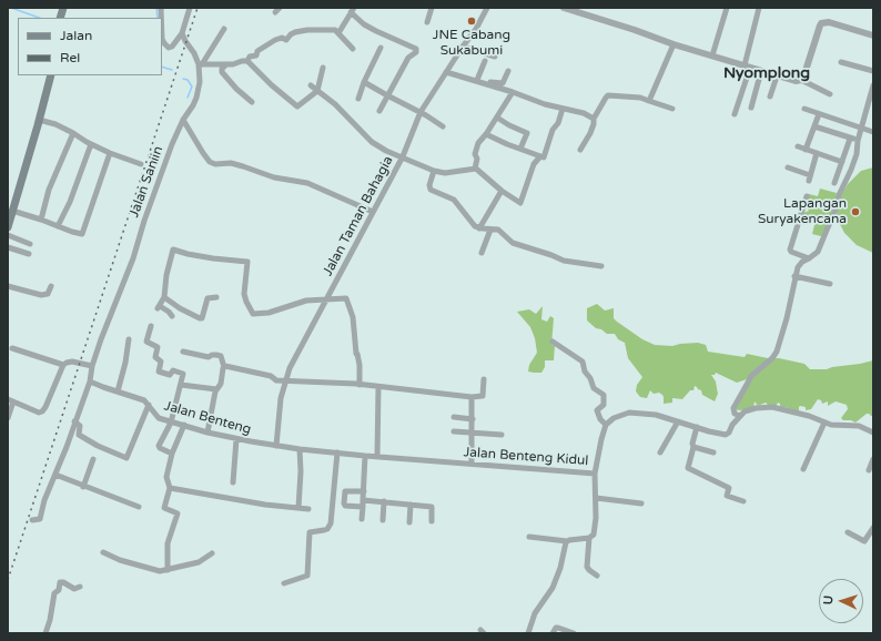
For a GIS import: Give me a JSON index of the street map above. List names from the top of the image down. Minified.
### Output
{"streets":{"street":["Jalan Saniin","Jalan Taman Bahagia","Jalan Benteng","Jalan Benteng Kidul"]},"crossings":[["Jalan Taman Bahagia","Jalan Benteng"],["Jalan Taman Bahagia","Jalan Benteng Kidul"],["Jalan Benteng","Jalan Benteng Kidul"]],"districts":["Nyomplong"],"places":["JNE Cabang Sukabumi","Lapangan Suryakencana"],"legend":["Jalan","Rel"],"north":"left"}
